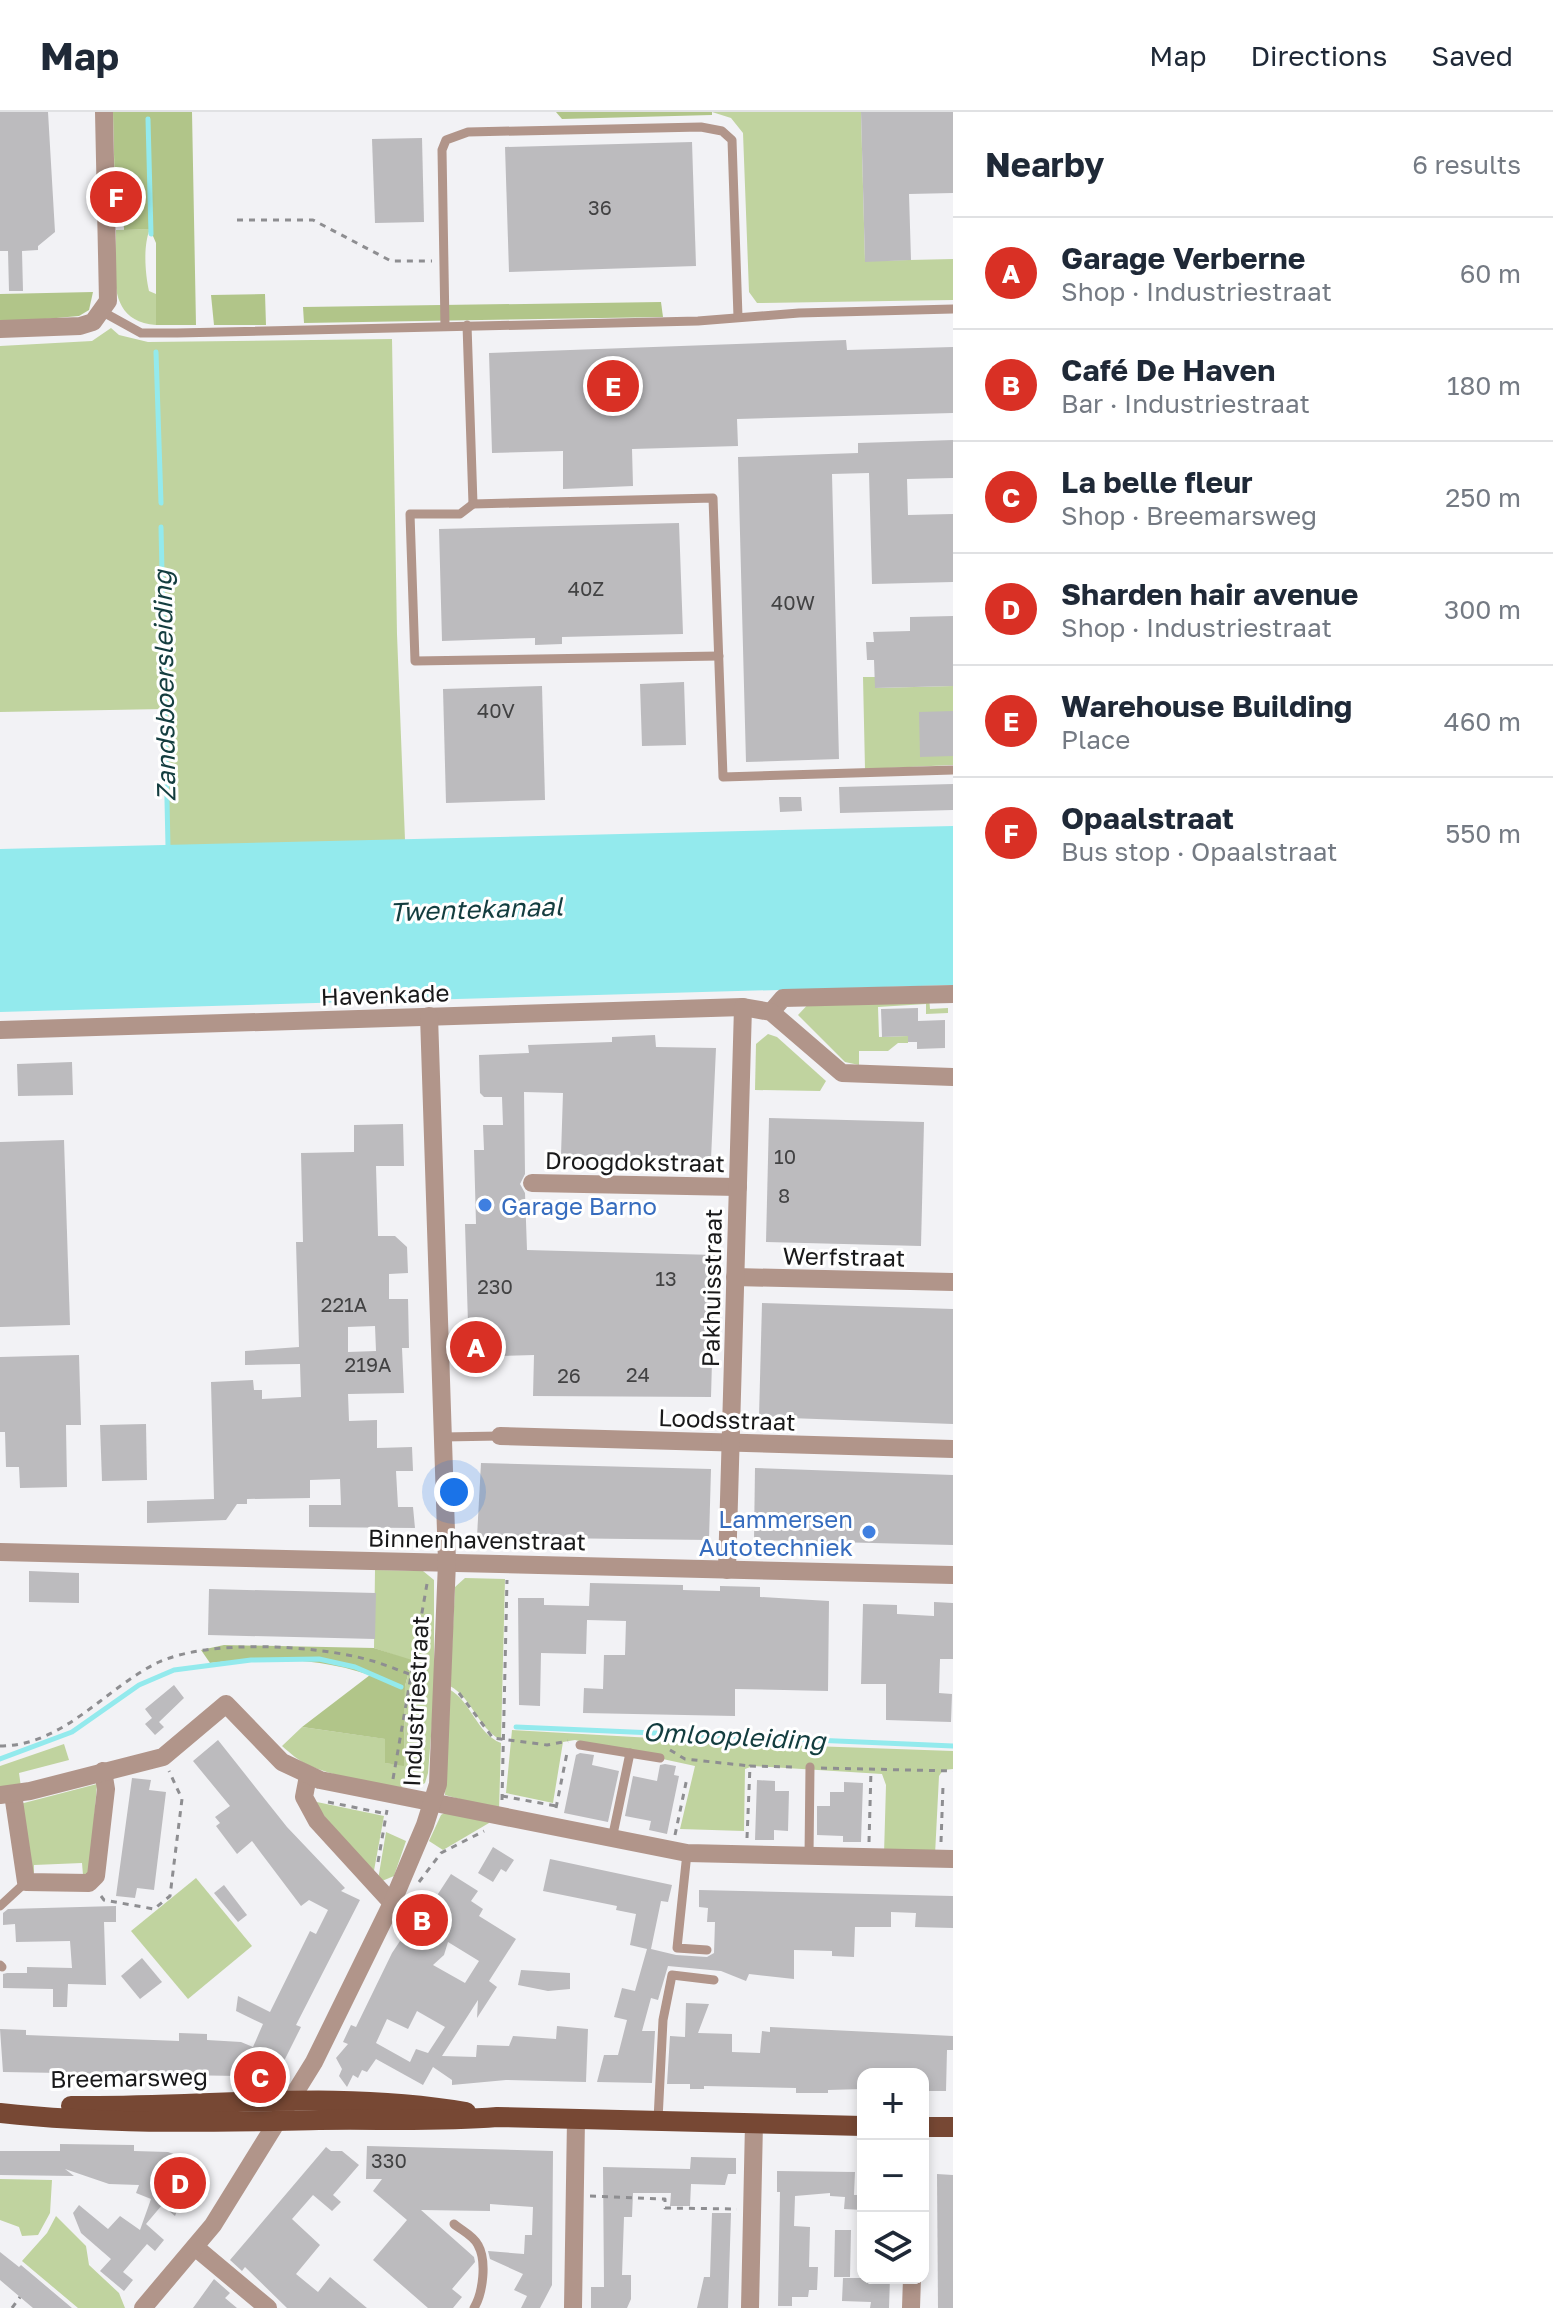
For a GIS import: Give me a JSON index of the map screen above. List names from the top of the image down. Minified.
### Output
{"streets":{"main road":["Breemarsweg"],"street":["Havenkade","Droogdokstraat","Werfstraat","Pakhuisstraat","Loodsstraat","Binnenhavenstraat","Industriestraat"]},"crossings":[["Havenkade","Pakhuisstraat"],["Havenkade","Industriestraat"],["Droogdokstraat","Pakhuisstraat"],["Werfstraat","Pakhuisstraat"],["Pakhuisstraat","Loodsstraat"],["Pakhuisstraat","Binnenhavenstraat"],["Binnenhavenstraat","Industriestraat"],["Industriestraat","Breemarsweg"]],"water":["Zandsboersleiding","Twentekanaal","Omloopleiding"],"places":["Garage Barno","Lammersen Autotechniek"],"house_numbers":["36","40Z","40W","40V","10","8","13","230","221A","219A","24","26","330"],"page":{"header":"Map","nav":["Map","Directions","Saved"],"heading":["Nearby","6 results"],"pins":["F","E","A","B","C","D"],"list":[{"mark":"A","name":"Garage Verberne","note":"Shop · Industriestraat","value":"60 m"},{"mark":"B","name":"Café De Haven","note":"Bar · Industriestraat","value":"180 m"},{"mark":"C","name":"La belle fleur","note":"Shop · Breemarsweg","value":"250 m"},{"mark":"D","name":"Sharden hair avenue","note":"Shop · Industriestraat","value":"300 m"},{"mark":"E","name":"Warehouse Building","note":"Place","value":"460 m"},{"mark":"F","name":"Opaalstraat","note":"Bus stop · Opaalstraat","value":"550 m"}],"map_buttons":["+","−"]}}
